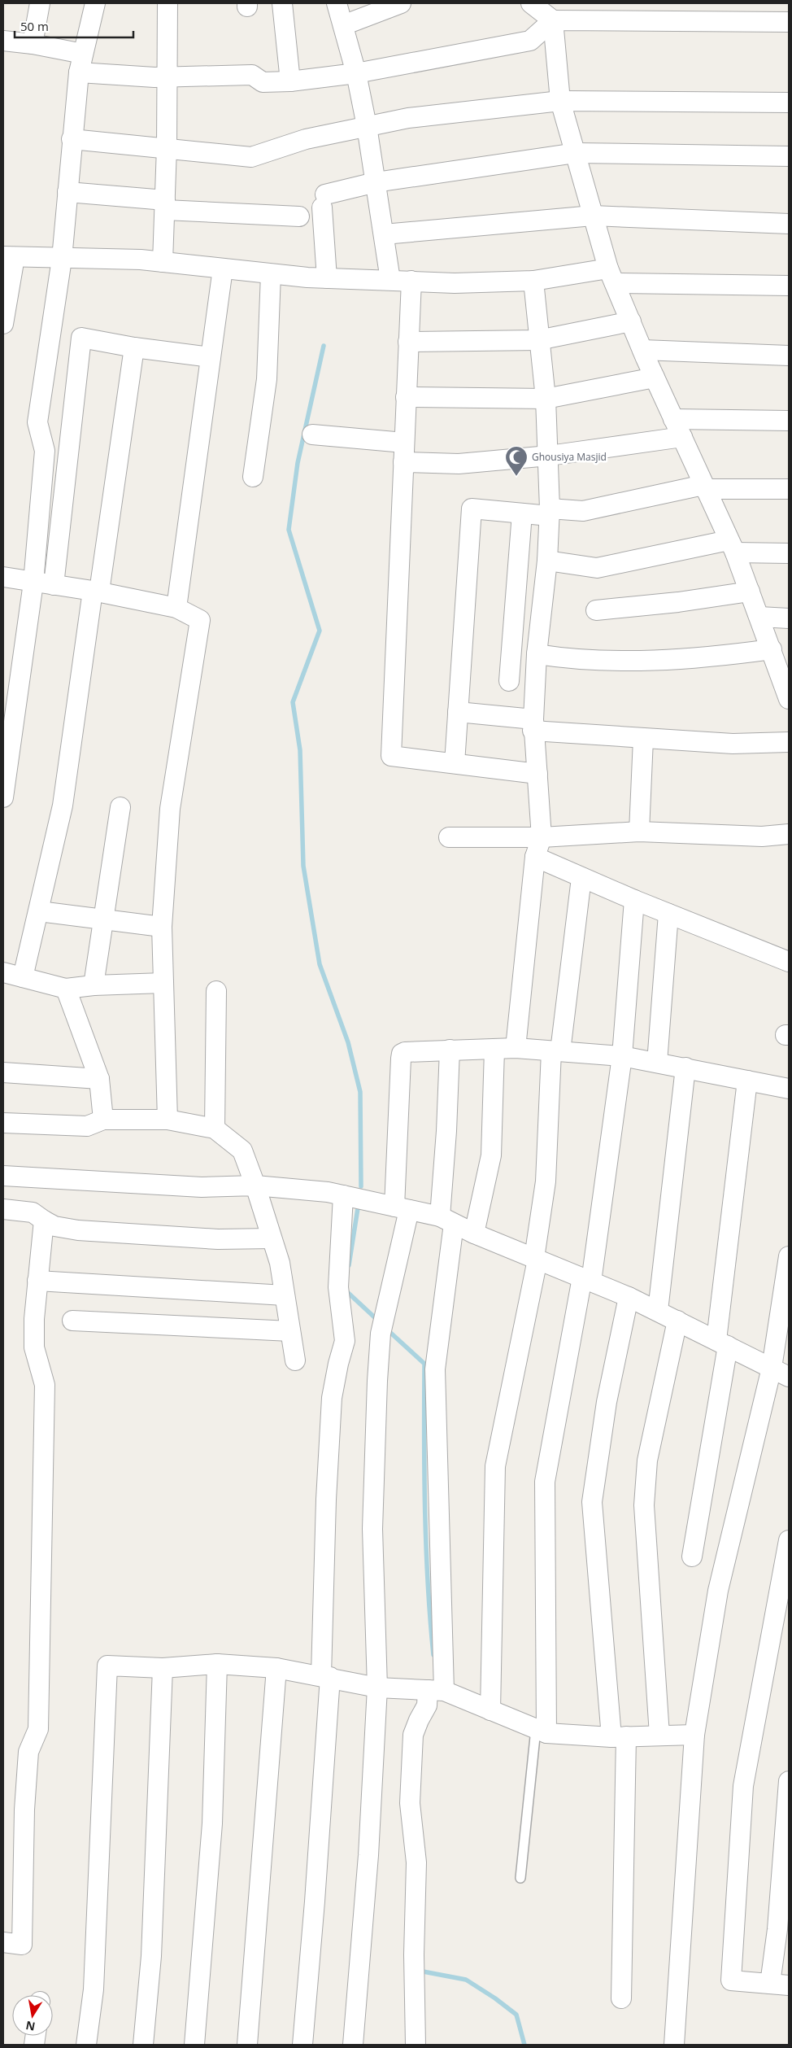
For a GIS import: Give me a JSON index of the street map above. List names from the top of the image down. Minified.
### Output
{"places":{"mosque":["Ghousiya Masjid"]},"scale_bar":"50 m","north":"bottom"}
